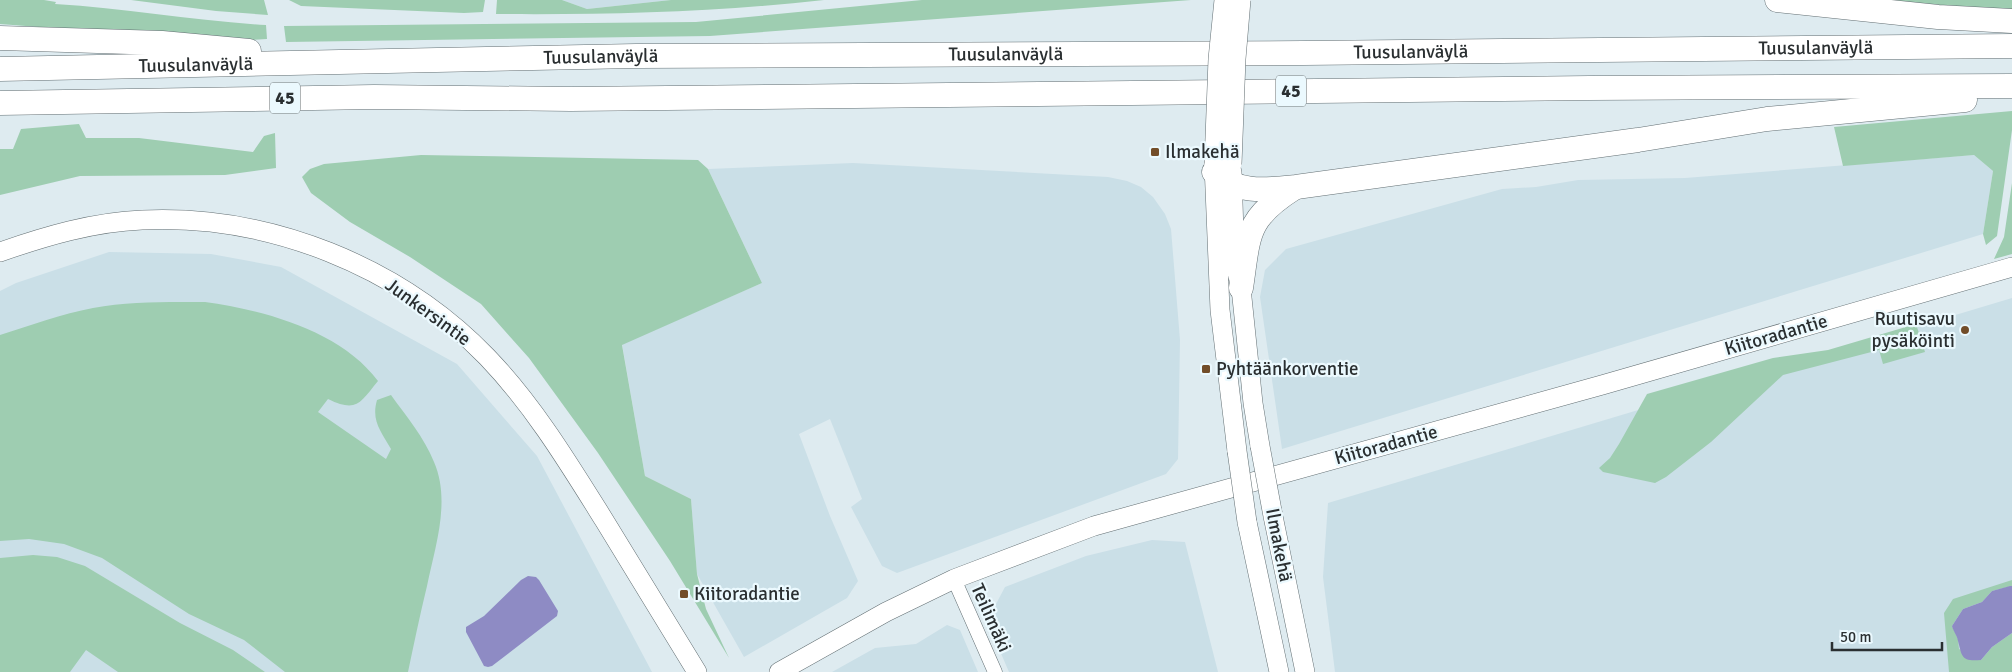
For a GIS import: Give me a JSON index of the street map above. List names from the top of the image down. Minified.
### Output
{"streets":{"highway":["Tuusulanväylä","45"],"main road":["Junkersintie","Kiitoradantie","Ilmakehä"],"street":["Teilimäki"]},"crossings":[["Kiitoradantie","Teilimäki"]],"places":{"transit":["Ilmakehä","Pyhtäänkorventie","Kiitoradantie"],"other":["Ruutisavu pysäköinti"]},"scale_bar":"50 m"}
